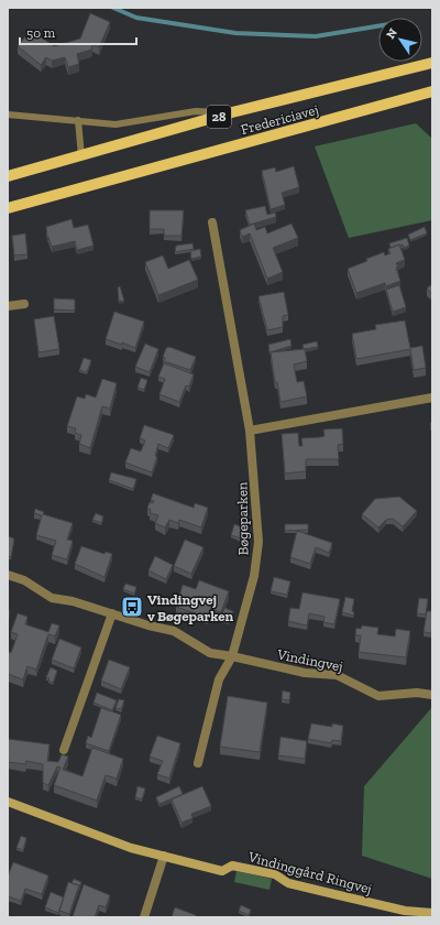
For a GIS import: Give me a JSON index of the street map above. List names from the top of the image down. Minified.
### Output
{"streets":{"main road":["28","Fredericiavej"],"street":["Bøgeparken","Vindingvej","Vindinggård Ringvej"]},"crossings":[["Bøgeparken","Vindingvej"]],"places":{"bus stop":["Vindingvej v Bøgeparken"]},"scale_bar":"50 m","north":"top left"}
